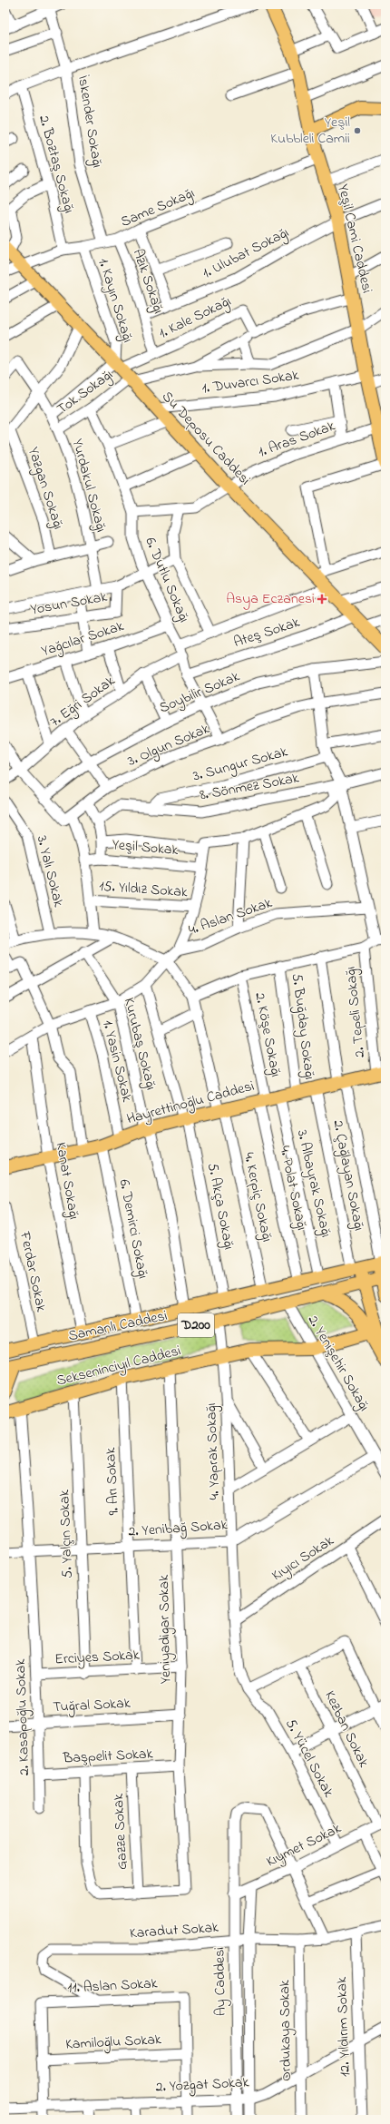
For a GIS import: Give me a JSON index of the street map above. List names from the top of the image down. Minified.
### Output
{"streets":{"main road":["Yeşil Cami Caddesi","Su Deposu Caddesi","Hayrettinoğlu Caddesi","D200","Samanlı Caddesi","Sekseninciyıl Caddesi"],"street":["İskender Sokağı","2. Boztaş Sokağı","Same Sokağı","1. Ulubat Sokağı","Azık Sokağı","1. Kayın Sokağı","1. Kale Sokağı","1. Duvarcı Sokak","Tok Sokağı","1. Aras Sokak","Yurdakul Sokağı","Yazgan Sokağı","6. Dutlu Sokağı","Yosun Sokak","Ateş Sokak","Yağcılar Sokak","Soybilir Sokak","7. Eğri Sokak","3. Olgun Sokak","3. Sungur Sokak","8. Sönmez Sokak","Yeşil Sokak","3. Yalı Sokak","15. Yıldız Sokak","4. Aslan Sokak","2. Tepeli Sokağı","5. Buğday Sokağı","2. Köşe Sokağı","Kurubaş Sokağı","1. Yasin Sokak","2. Çağlayan Sokağı","Kanat Sokağı","3. Albayrak Sokağı","4. Polat Sokağı","4. Kerpiç Sokağı","5. Akça Sokağı","6. Demirci Sokağı","Ferdar Sokak","2. Yenişehir Sokağı","4. Yaprak Sokağı","9. Arı Sokak","2. Yenibağ Sokak","5. Yalçın Sokak","Kıyıcı Sokak","Yeniyadigar Sokak","Erciyes Sokak","Tuğral Sokak","2. Kasapoğlu Sokak","Kezban Sokak","Başpelit Sokak","5. Yücel Sokak","Gazze Sokak","Kıymet Sokak","Karadut Sokak","Ay Caddesi","11. Aslan Sokak","12. Yıldırım Sokak","Ordukaya Sokak","Kamiloğlu Sokak","2. Yozgat Sokak"]},"crossings":[["İskender Sokağı","Same Sokağı"],["2. Boztaş Sokağı","Same Sokağı"],["Same Sokağı","Yeşil Cami Caddesi"],["Same Sokağı","Azık Sokağı"],["Same Sokağı","1. Kayın Sokağı"],["Same Sokağı","Su Deposu Caddesi"],["Yeşil Cami Caddesi","1. Ulubat Sokağı"],["Yeşil Cami Caddesi","1. Duvarcı Sokak"],["Yeşil Cami Caddesi","1. Aras Sokak"],["1. Ulubat Sokağı","Azık Sokağı"],["Azık Sokağı","1. Kale Sokağı"],["1. Kayın Sokağı","1. Kale Sokağı"],["1. Kayın Sokağı","Su Deposu Caddesi"],["1. Kale Sokağı","Su Deposu Caddesi"],["1. Kale Sokağı","Yurdakul Sokağı"],["1. Duvarcı Sokak","Su Deposu Caddesi"],["Tok Sokağı","Su Deposu Caddesi"],["Tok Sokağı","Yurdakul Sokağı"],["Tok Sokağı","6. Dutlu Sokağı"],["Su Deposu Caddesi","1. Aras Sokak"],["Su Deposu Caddesi","Ateş Sokak"],["1. Aras Sokak","6. Dutlu Sokağı"],["6. Dutlu Sokağı","Yosun Sokak"],["6. Dutlu Sokağı","Ateş Sokak"],["6. Dutlu Sokağı","Yağcılar Sokak"],["6. Dutlu Sokağı","Soybilir Sokak"],["6. Dutlu Sokağı","7. Eğri Sokak"],["6. Dutlu Sokağı","3. Olgun Sokak"],["3. Sungur Sokak","8. Sönmez Sokak"],["4. Aslan Sokak","Kurubaş Sokağı"],["4. Aslan Sokak","1. Yasin Sokak"],["4. Aslan Sokak","Kanat Sokağı"],["4. Aslan Sokak","4. Kerpiç Sokağı"],["4. Aslan Sokak","5. Akça Sokağı"],["2. Tepeli Sokağı","Hayrettinoğlu Caddesi"],["5. Buğday Sokağı","Hayrettinoğlu Caddesi"],["2. Köşe Sokağı","Hayrettinoğlu Caddesi"],["2. Köşe Sokağı","4. Polat Sokağı"],["Kurubaş Sokağı","Hayrettinoğlu Caddesi"],["Kurubaş Sokağı","Samanlı Caddesi"],["1. Yasin Sokak","Hayrettinoğlu Caddesi"],["Hayrettinoğlu Caddesi","2. Çağlayan Sokağı"],["Hayrettinoğlu Caddesi","Kanat Sokağı"],["Hayrettinoğlu Caddesi","3. Albayrak Sokağı"],["Hayrettinoğlu Caddesi","4. Polat Sokağı"],["Hayrettinoğlu Caddesi","4. Kerpiç Sokağı"],["Hayrettinoğlu Caddesi","5. Akça Sokağı"],["Hayrettinoğlu Caddesi","6. Demirci Sokağı"],["2. Çağlayan Sokağı","Samanlı Caddesi"],["Kanat Sokağı","Samanlı Caddesi"],["3. Albayrak Sokağı","Samanlı Caddesi"],["4. Polat Sokağı","Samanlı Caddesi"],["4. Kerpiç Sokağı","Samanlı Caddesi"],["5. Akça Sokağı","Samanlı Caddesi"],["6. Demirci Sokağı","Samanlı Caddesi"],["Ferdar Sokak","Samanlı Caddesi"],["Samanlı Caddesi","2. Yenişehir Sokağı"],["Samanlı Caddesi","4. Yaprak Sokağı"],["2. Yenişehir Sokağı","Sekseninciyıl Caddesi"],["2. Yenişehir Sokağı","2. Yenibağ Sokak"],["Sekseninciyıl Caddesi","4. Yaprak Sokağı"],["Sekseninciyıl Caddesi","9. Arı Sokak"],["Sekseninciyıl Caddesi","5. Yalçın Sokak"],["Sekseninciyıl Caddesi","Yeniyadigar Sokak"],["Sekseninciyıl Caddesi","2. Kasapoğlu Sokak"],["4. Yaprak Sokağı","2. Yenibağ Sokak"],["4. Yaprak Sokağı","Kıyıcı Sokak"],["4. Yaprak Sokağı","5. Yücel Sokak"],["9. Arı Sokak","2. Yenibağ Sokak"],["9. Arı Sokak","Erciyes Sokak"],["2. Yenibağ Sokak","5. Yalçın Sokak"],["2. Yenibağ Sokak","Yeniyadigar Sokak"],["2. Yenibağ Sokak","2. Kasapoğlu Sokak"],["5. Yalçın Sokak","Erciyes Sokak"],["Yeniyadigar Sokak","Erciyes Sokak"],["Yeniyadigar Sokak","Tuğral Sokak"],["Yeniyadigar Sokak","Başpelit Sokak"],["Yeniyadigar Sokak","Gazze Sokak"],["Erciyes Sokak","2. Kasapoğlu Sokak"],["Tuğral Sokak","2. Kasapoğlu Sokak"],["2. Kasapoğlu Sokak","Başpelit Sokak"],["Kezban Sokak","Kıymet Sokak"],["Başpelit Sokak","Gazze Sokak"],["5. Yücel Sokak","Kıymet Sokak"],["Kıymet Sokak","Ay Caddesi"],["Karadut Sokak","Ay Caddesi"],["Karadut Sokak","11. Aslan Sokak"],["Karadut Sokak","12. Yıldırım Sokak"],["Karadut Sokak","Ordukaya Sokak"],["Ay Caddesi","2. Yozgat Sokak"],["11. Aslan Sokak","Kamiloğlu Sokak"],["12. Yıldırım Sokak","2. Yozgat Sokak"],["Ordukaya Sokak","2. Yozgat Sokak"]],"places":{"other":["Yeşil Kubbleli Camii"],"health":["Asya Eczanesi"]}}
